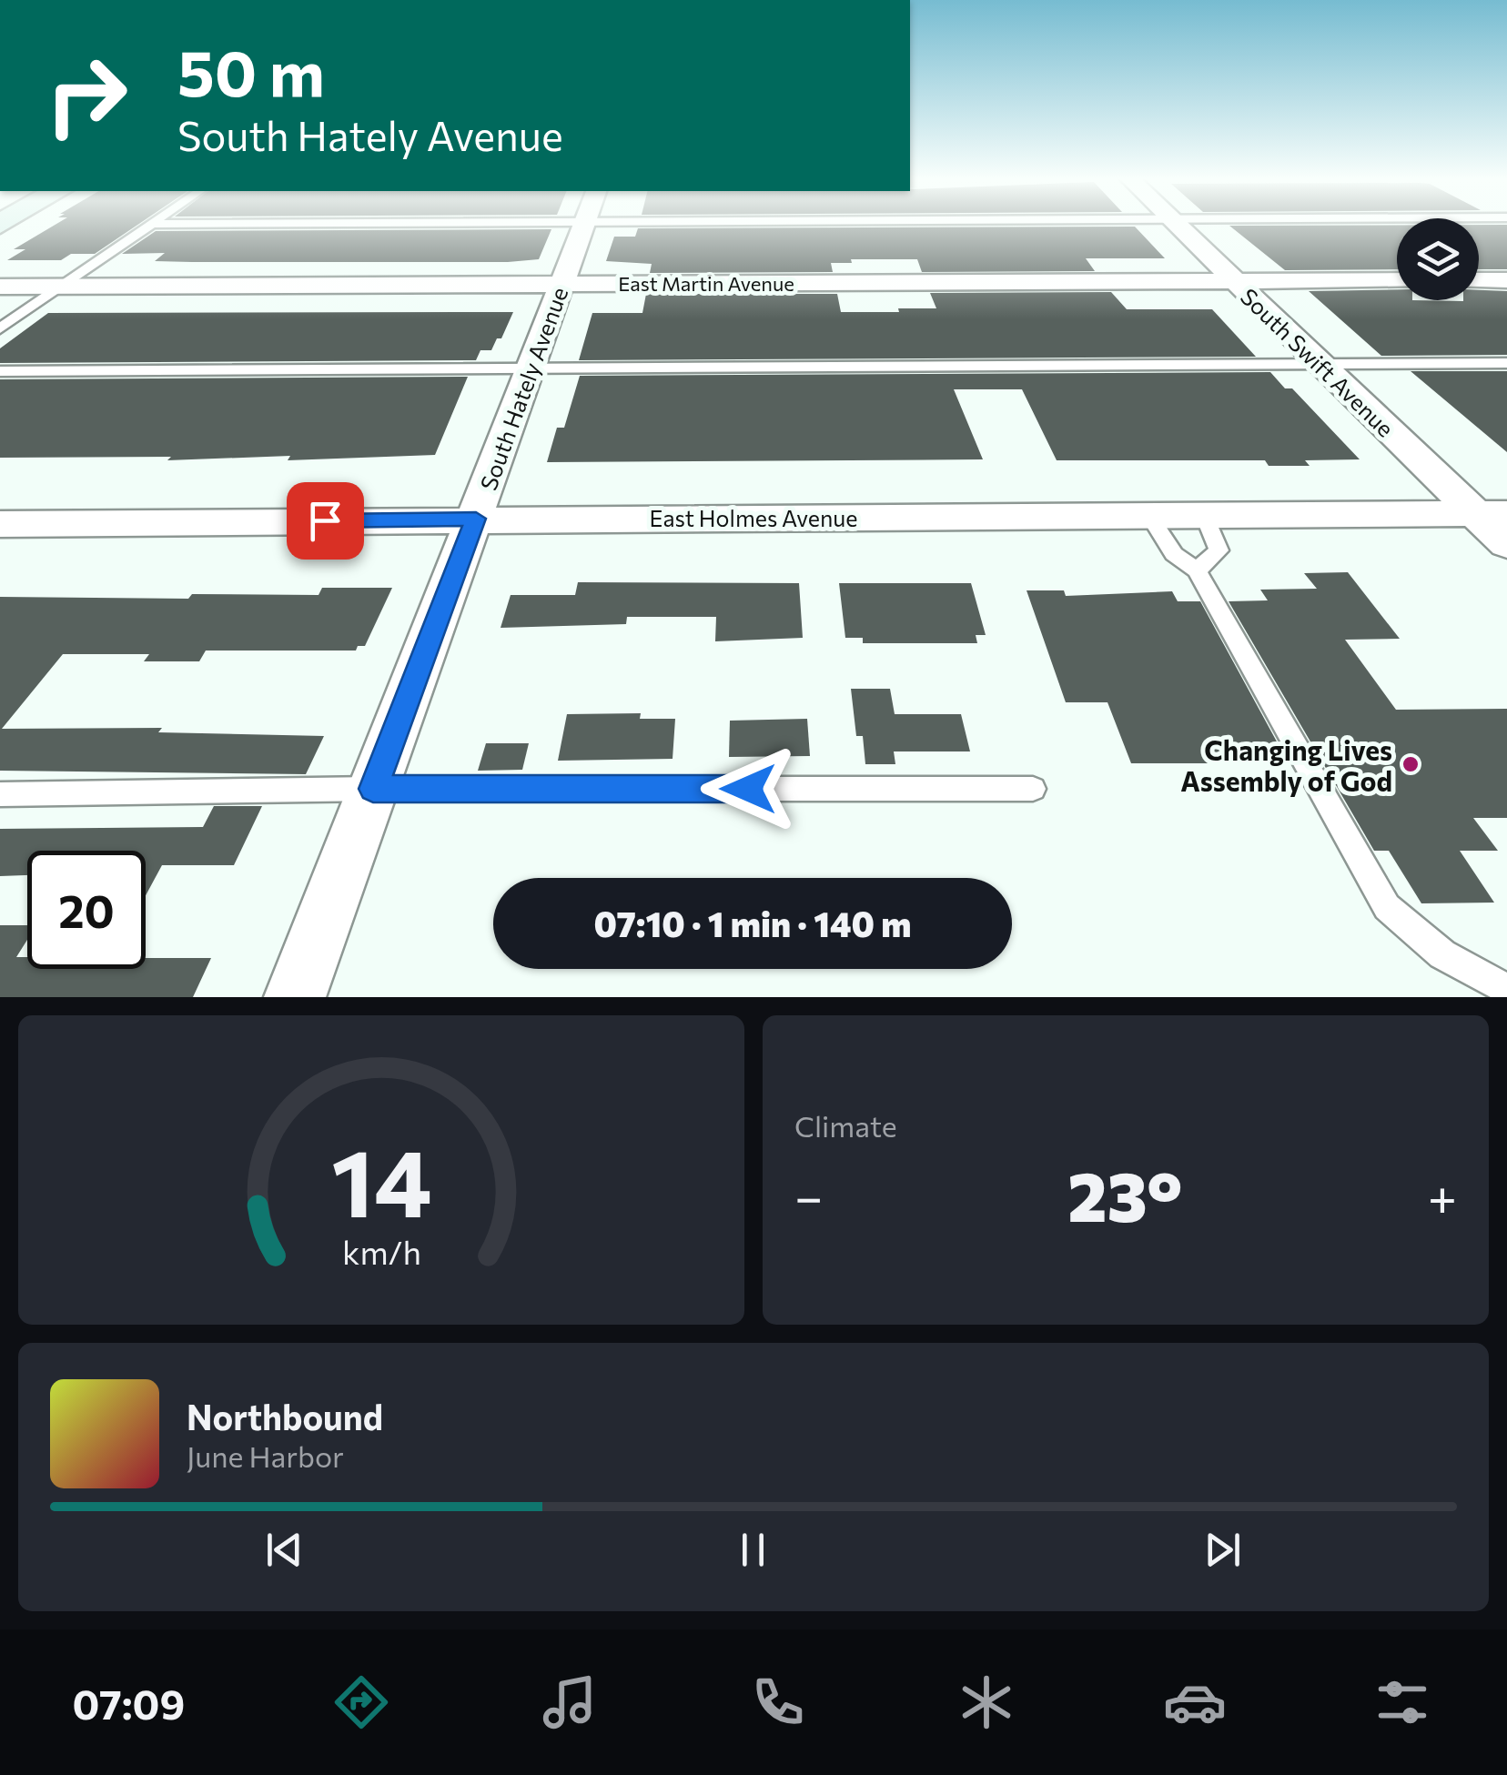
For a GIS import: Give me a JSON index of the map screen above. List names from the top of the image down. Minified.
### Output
{"streets":{"street":["East Martin Avenue","South Swift Avenue","South Hately Avenue","East Holmes Avenue"]},"crossings":[["East Martin Avenue","South Swift Avenue"],["East Martin Avenue","South Hately Avenue"],["South Swift Avenue","East Holmes Avenue"],["South Hately Avenue","East Holmes Avenue"]],"places":["Changing Lives Assembly of God"],"page":{"turn":["50 m","South Hately Avenue"],"limit":"20","trip":"07:10 · 1 min · 140 m","tile":"Climate","heat":["−","23°","+"],"song":["Northbound","June Harbor"],"tabs":"07:09","gauge":["14","km/h"]}}
